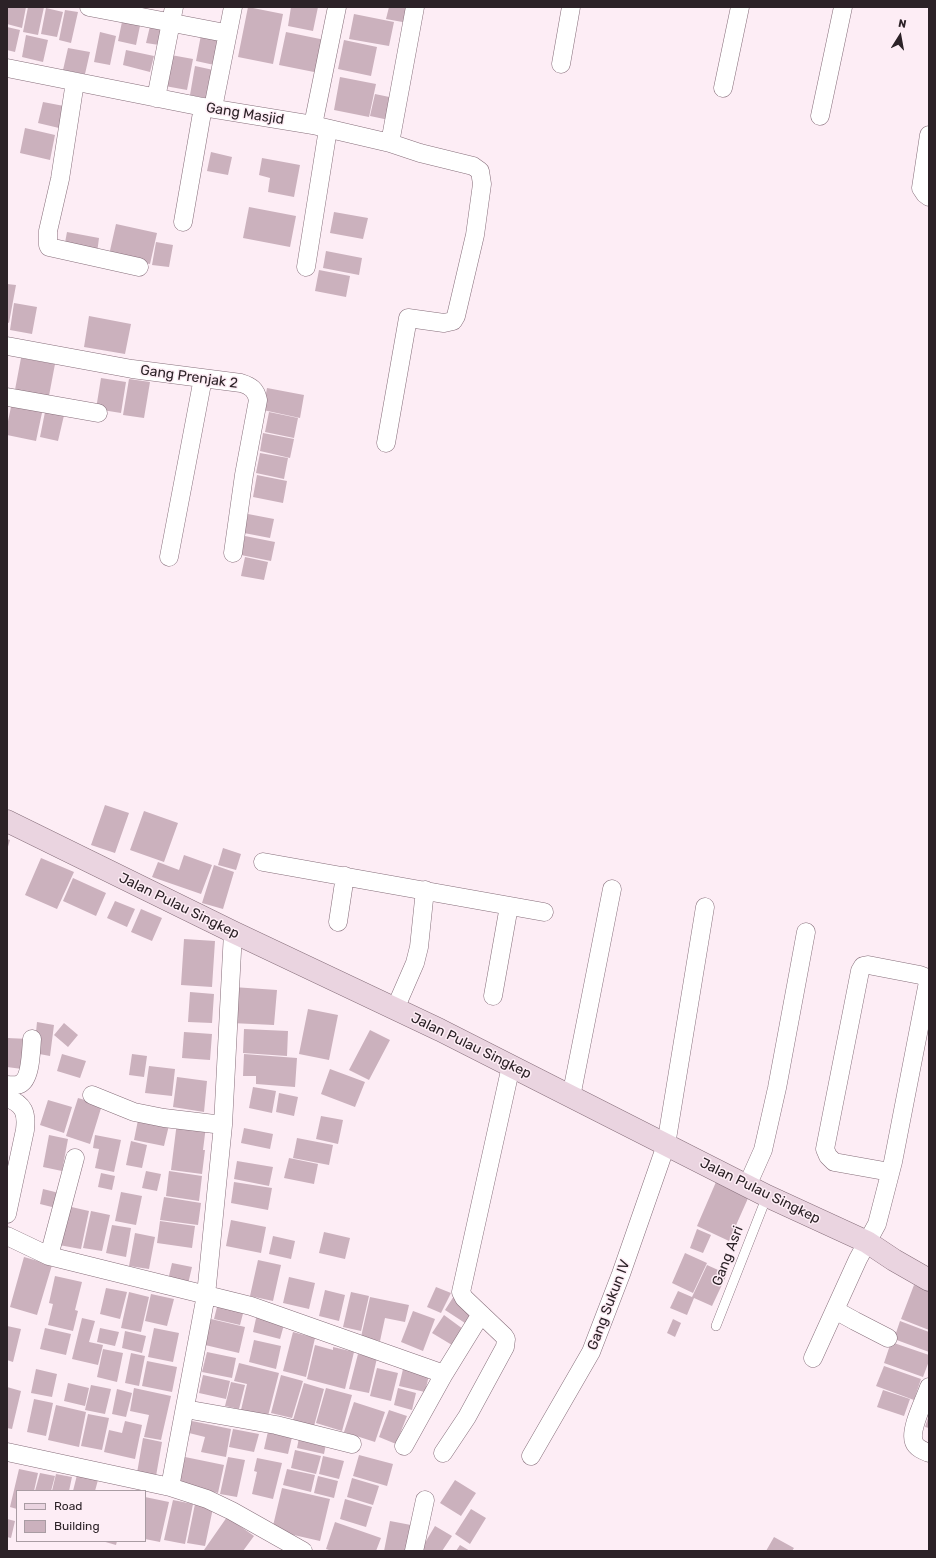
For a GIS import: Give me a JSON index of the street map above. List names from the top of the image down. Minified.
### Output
{"streets":{"street":["Gang Masjid","Gang Prenjak 2","Jalan Pulau Singkep","Gang Sukun IV"],"lane":["Gang Asri"]},"crossings":[["Jalan Pulau Singkep","Gang Asri"],["Jalan Pulau Singkep","Gang Sukun IV"]],"legend":["Road","Building"],"north":"top"}
